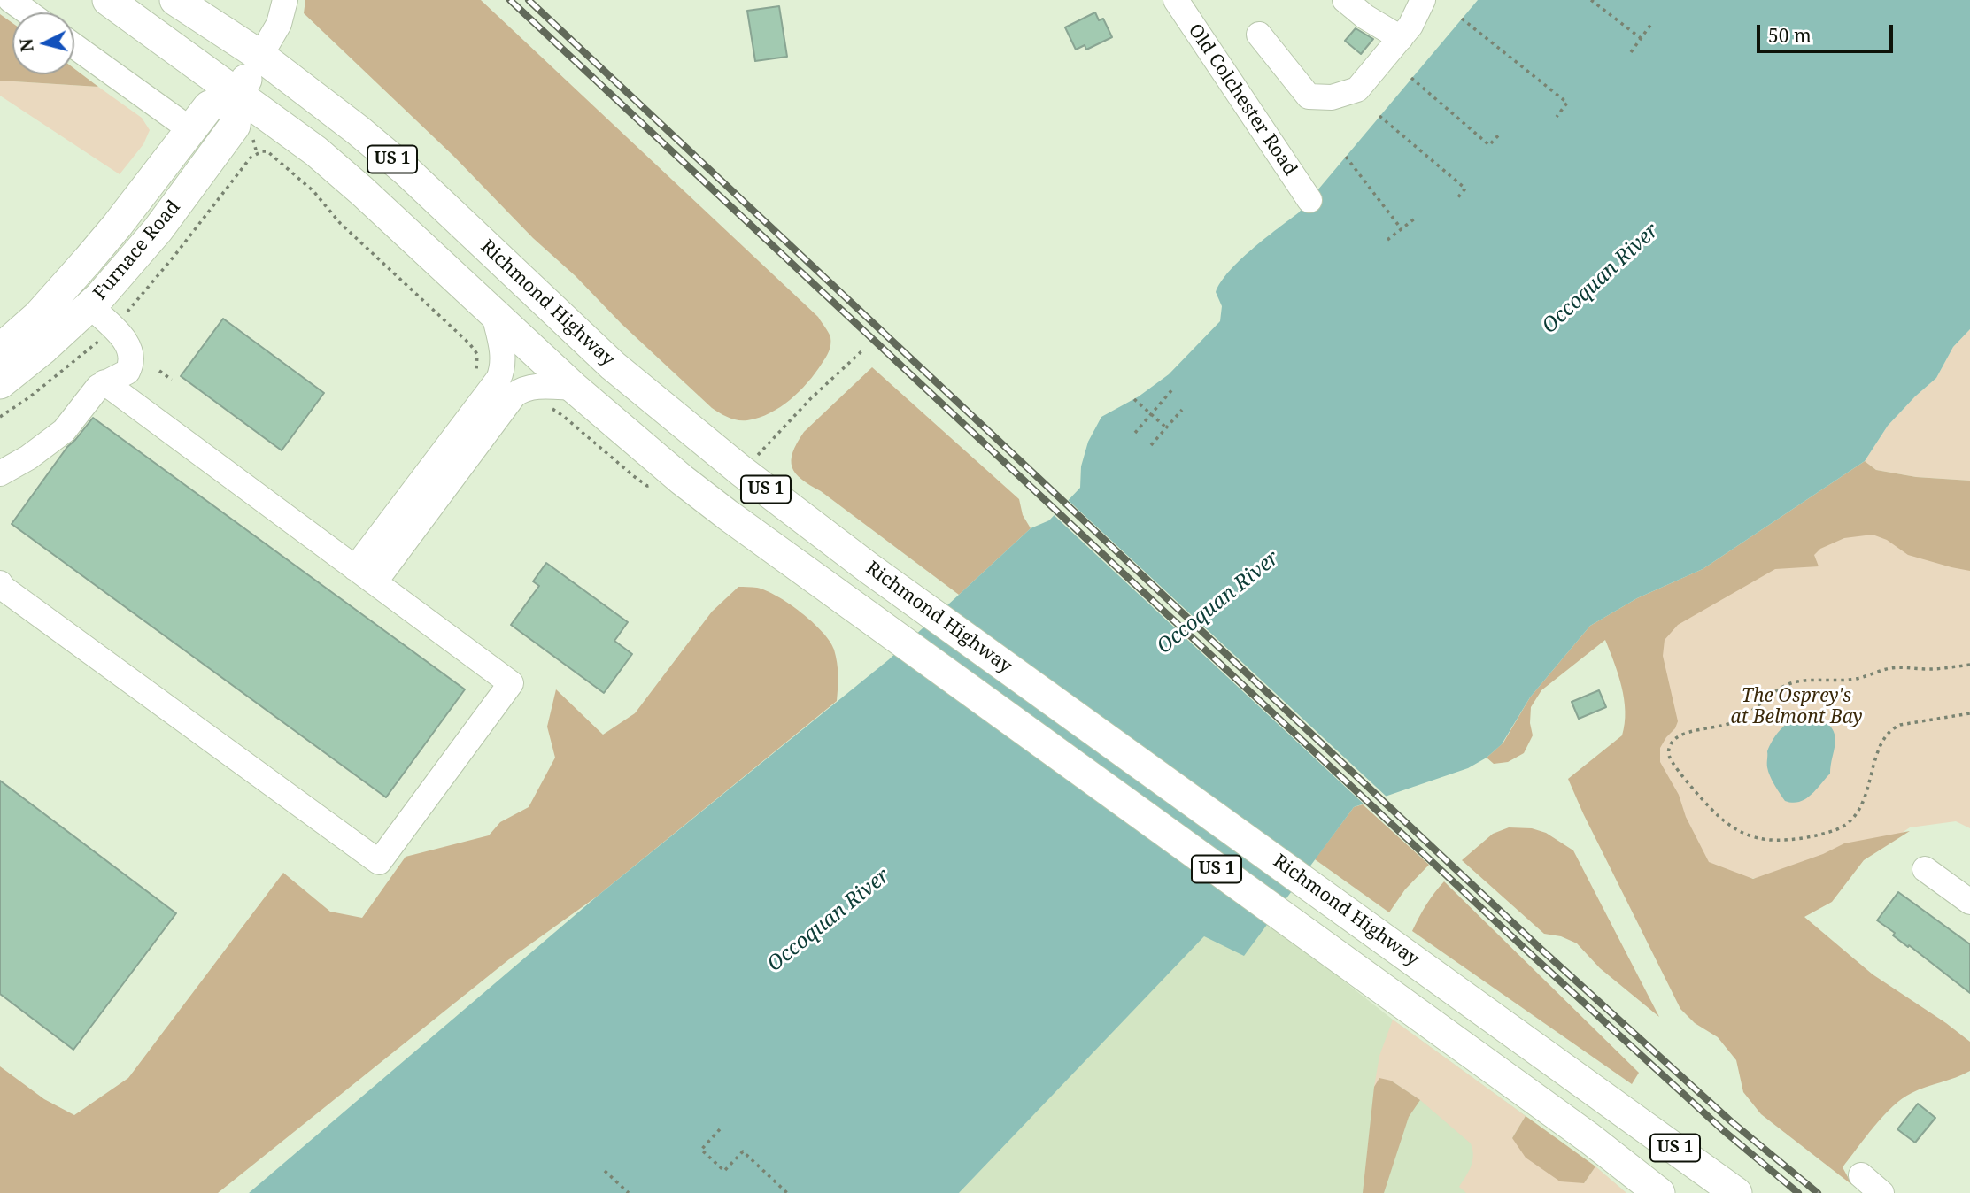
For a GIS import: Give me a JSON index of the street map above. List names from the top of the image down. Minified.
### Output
{"streets":{"main road":["US 1","Furnace Road","Richmond Highway"],"street":["Old Colchester Road"]},"crossings":[["US 1","Furnace Road"],["Furnace Road","Richmond Highway"]],"water":["Occoquan River"],"parks":["The Osprey's at Belmont Bay"],"scale_bar":"50 m","north":"left"}
